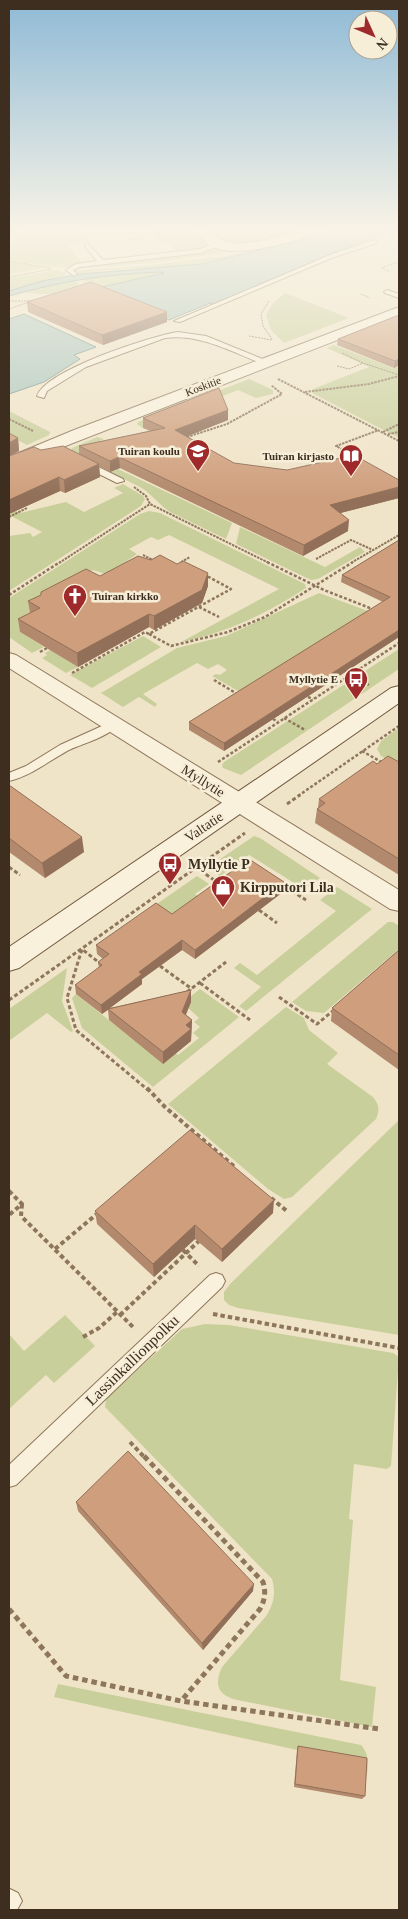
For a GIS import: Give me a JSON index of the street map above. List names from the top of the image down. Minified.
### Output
{"streets":{"street":["Koskitie","Myllytie","Valtatie"],"lane":["Lassinkallionpolku"]},"crossings":[["Myllytie","Valtatie"]],"places":{"school or university":["Tuiran koulu"],"library":["Tuiran kirjasto"],"church":["Tuiran kirkko"],"bus stop":["Myllytie E","Myllytie P"],"shop":["Kirpputori Lila"]},"north":"bottom right"}
